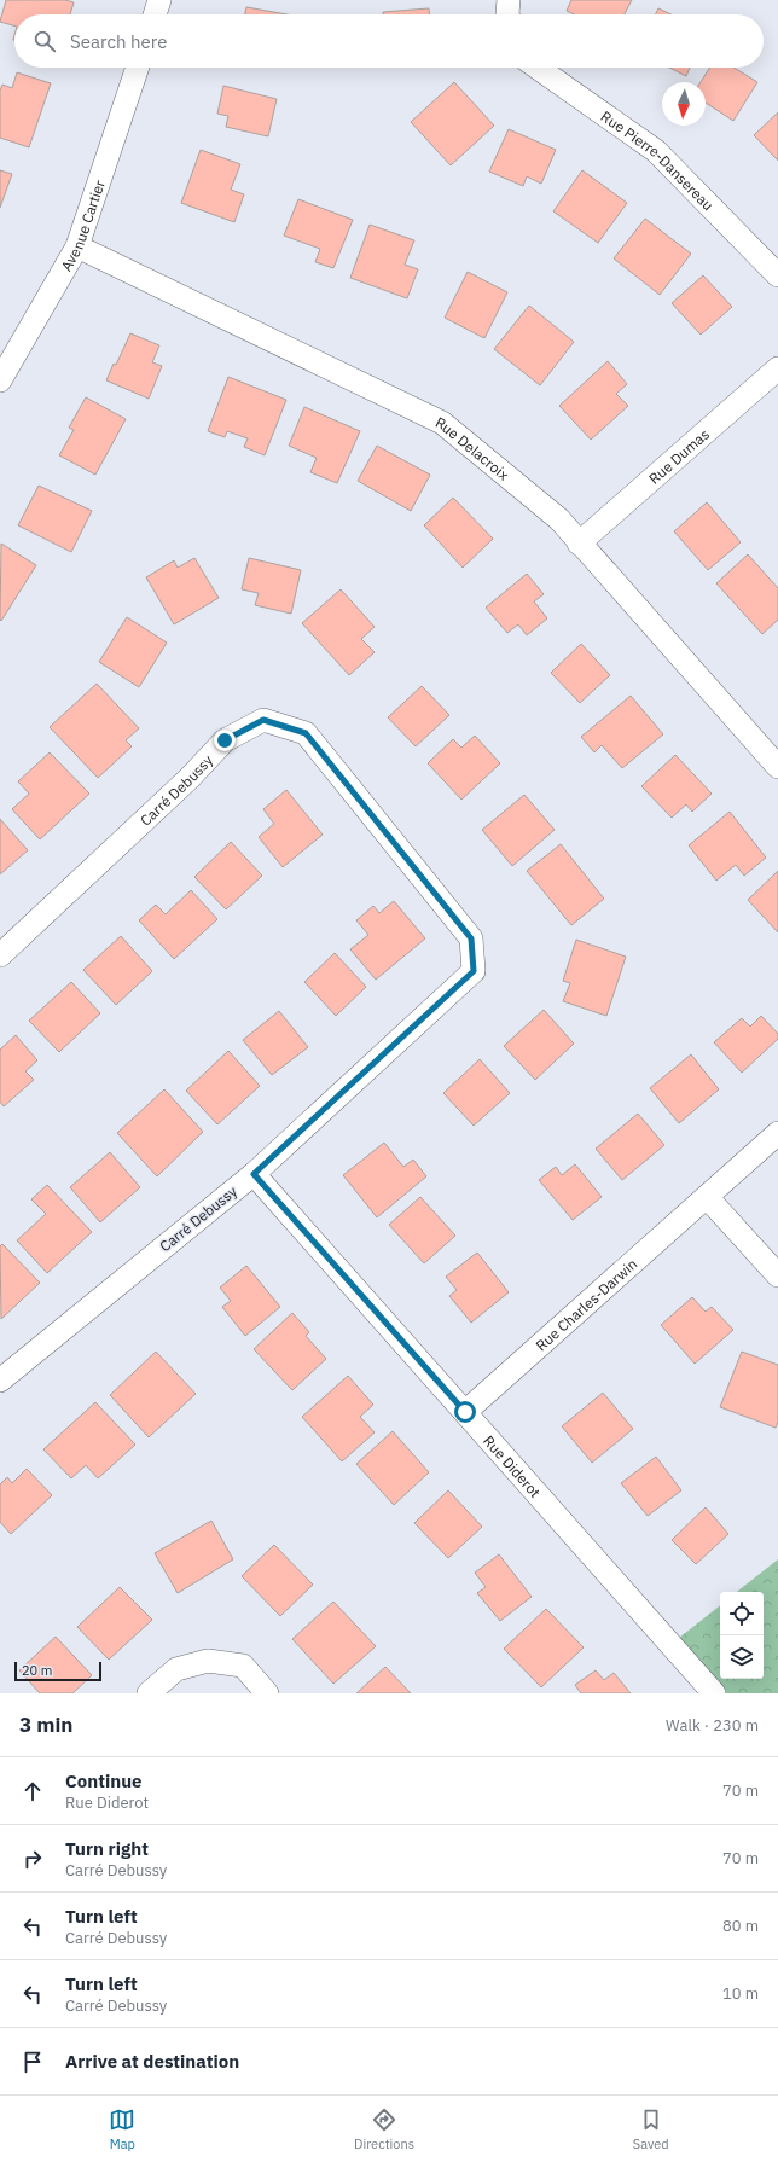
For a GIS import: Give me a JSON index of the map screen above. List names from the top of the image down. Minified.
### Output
{"streets":{"street":["Rue Pierre-Dansereau","Avenue Cartier","Rue Delacroix","Rue Dumas","Carré Debussy","Rue Charles-Darwin","Rue Diderot"]},"crossings":[["Avenue Cartier","Rue Delacroix"],["Rue Delacroix","Rue Dumas"],["Carré Debussy","Rue Diderot"],["Rue Charles-Darwin","Rue Diderot"]],"scale_bar":"20 m","north":"bottom","page":{"search":"Search here","scale":"20 m","heading":["3 min","Walk · 230 m"],"list":[["Continue","Rue Diderot","70 m"],["Turn right","Carré Debussy","70 m"],["Turn left","Carré Debussy","80 m"],["Turn left","Carré Debussy","10 m"],"Arrive at destination"],"nav":["Map","Directions","Saved"]}}
